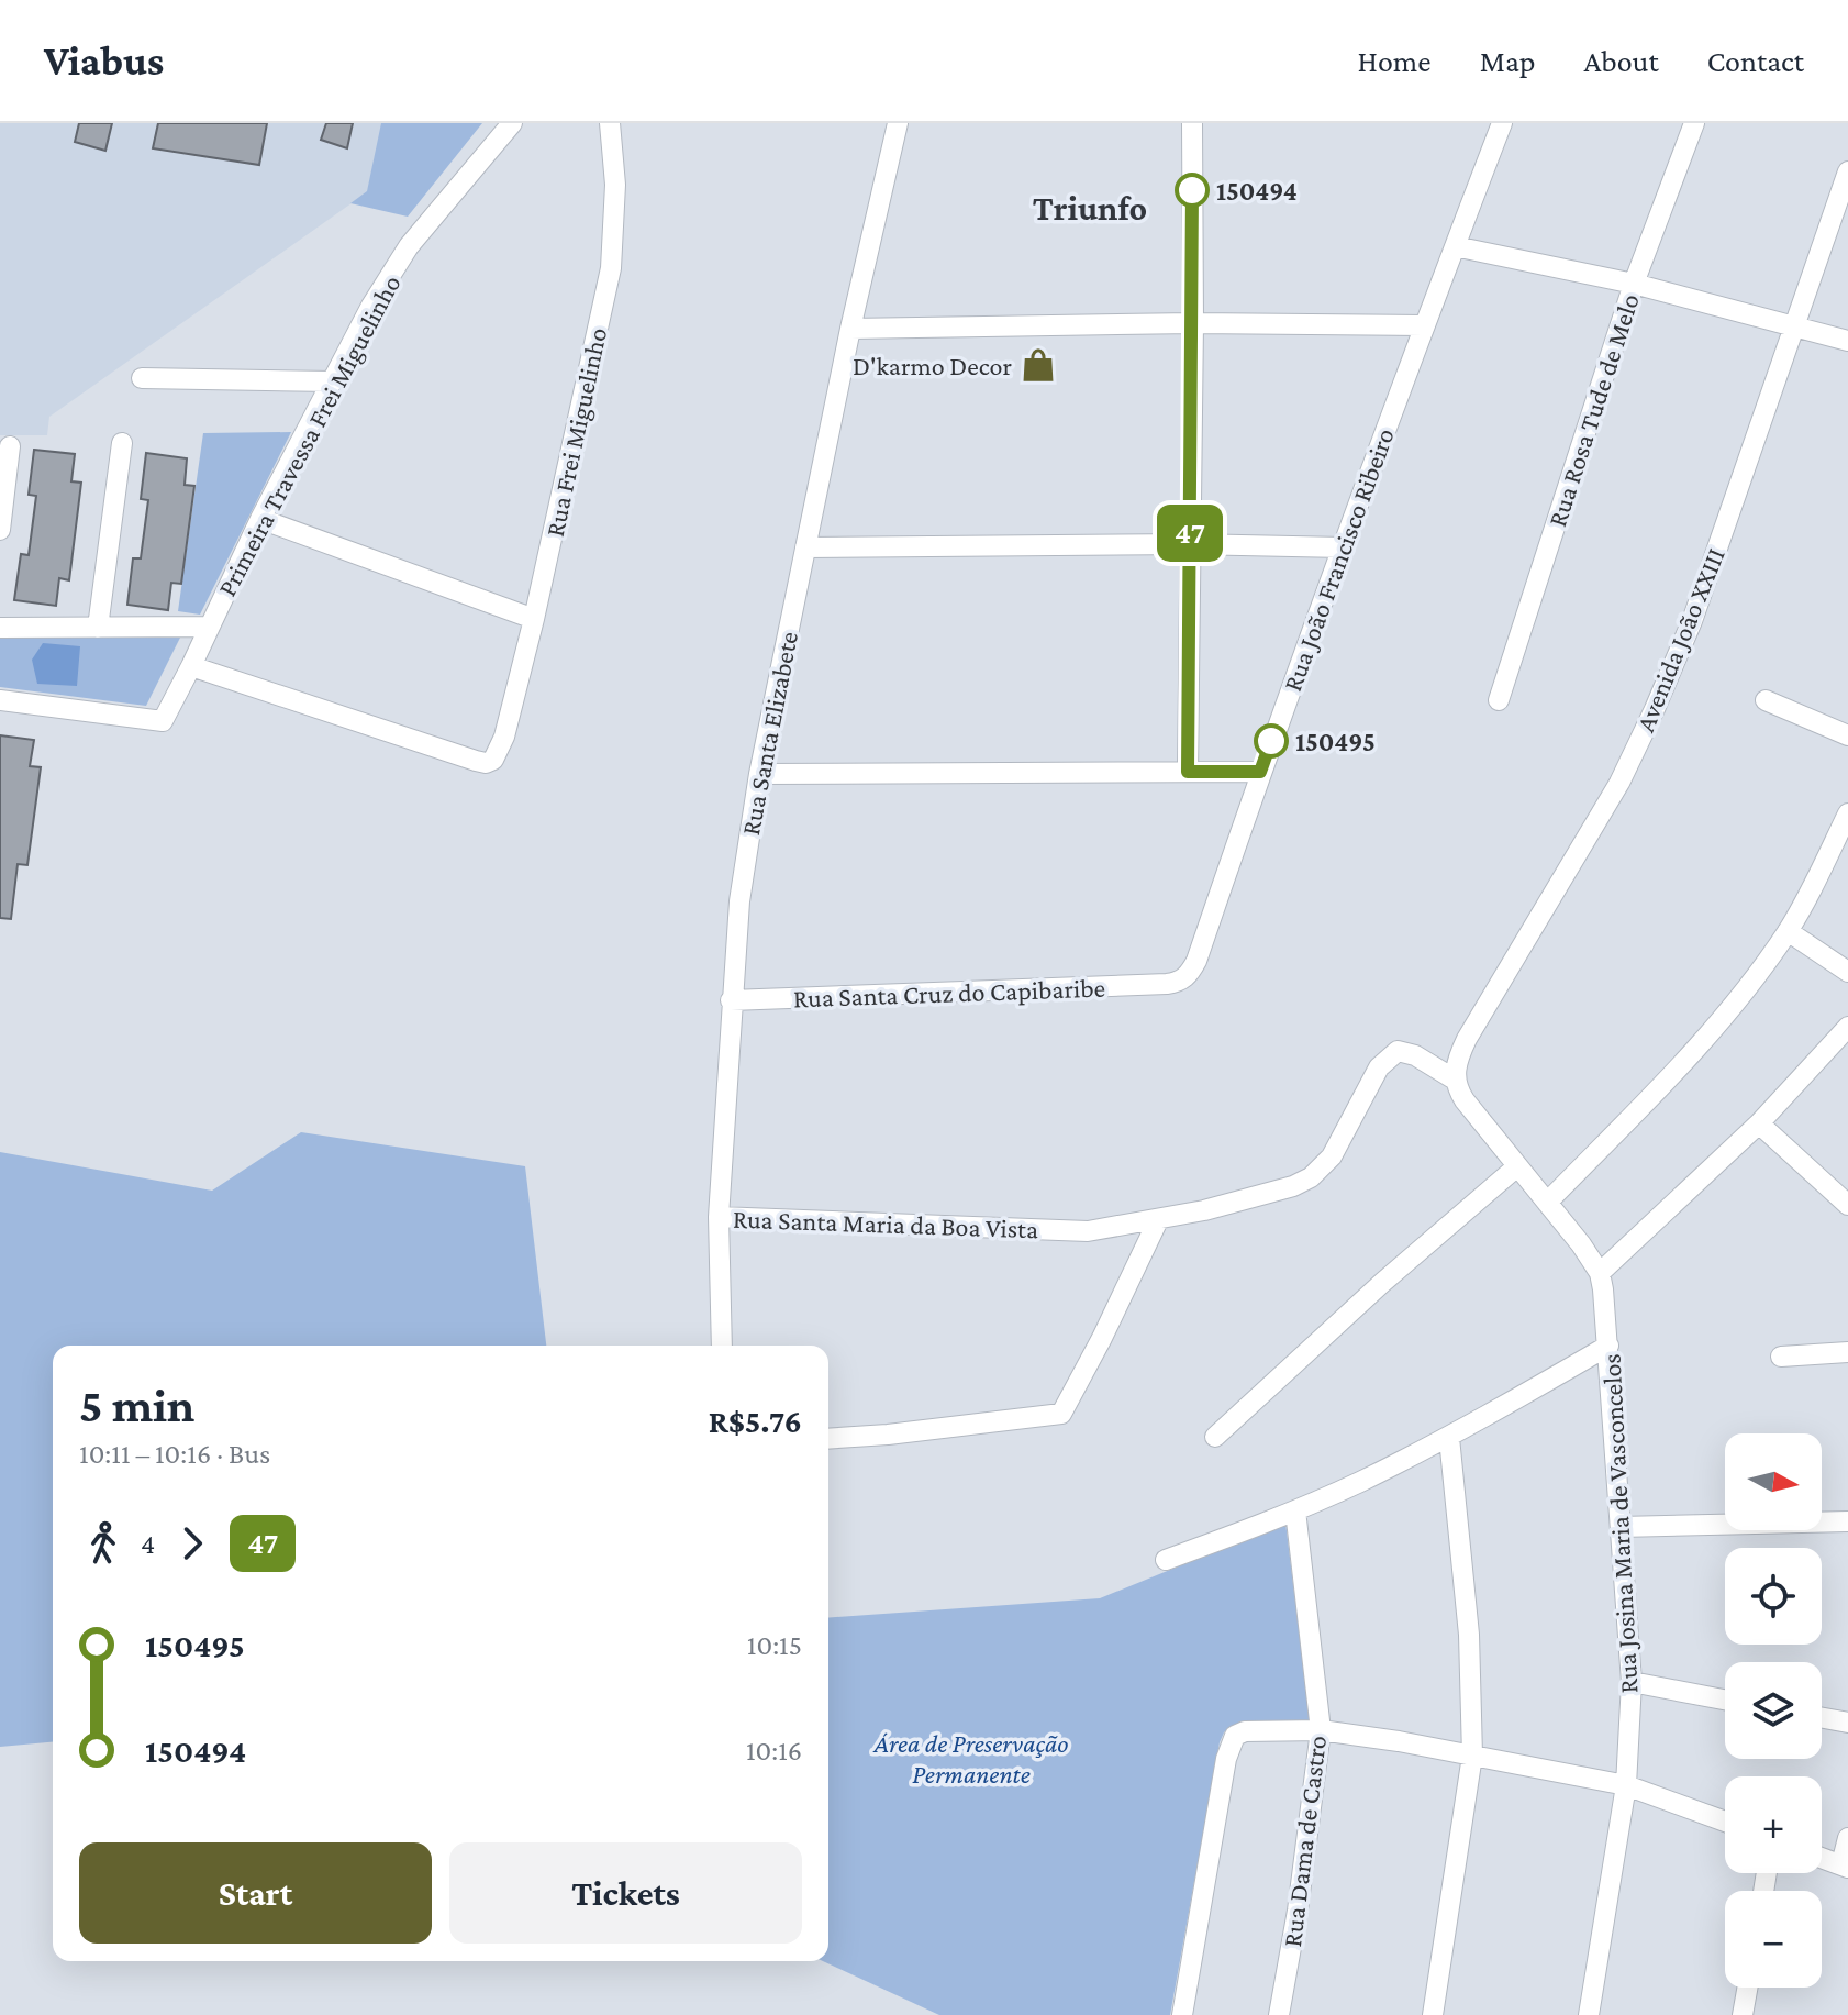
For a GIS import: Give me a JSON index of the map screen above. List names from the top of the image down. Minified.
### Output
{"streets":{"street":["Rua Rosa Tude de Melo","Rua Frei Miguelinho","Primeira Travessa Frei Miguelinho","Rua João Francisco Ribeiro","Avenida João XXIII","Rua Santa Elizabete","Rua Santa Cruz do Capibaribe","Rua Santa Maria da Boa Vista","Rua Josina Maria de Vasconcelos","Rua Dama de Castro"]},"crossings":[["Rua Frei Miguelinho","Primeira Travessa Frei Miguelinho"],["Rua João Francisco Ribeiro","Rua Santa Cruz do Capibaribe"],["Avenida João XXIII","Rua Santa Maria da Boa Vista"],["Avenida João XXIII","Rua Josina Maria de Vasconcelos"],["Rua Santa Elizabete","Rua Santa Cruz do Capibaribe"],["Rua Santa Elizabete","Rua Santa Maria da Boa Vista"],["Rua Santa Maria da Boa Vista","Rua Josina Maria de Vasconcelos"]],"districts":["Triunfo"],"parks":["Área de Preservação Permanente"],"places":{"other":["150494","150495"],"shop":["D'karmo Decor"]},"lines":["bus line 47"],"north":"right","page":{"header":"Viabus","nav":["Home","Map","About","Contact"],"on_map":"47","heading":["5 min","10:11 – 10:16 · Bus","R$5.76"],"map_buttons":["+","−"],"legs":["4","47"],"list":[{"name":"150495","value":"10:15"},{"name":"150494","value":"10:16"}],"buttons":["Start","Tickets"]}}
